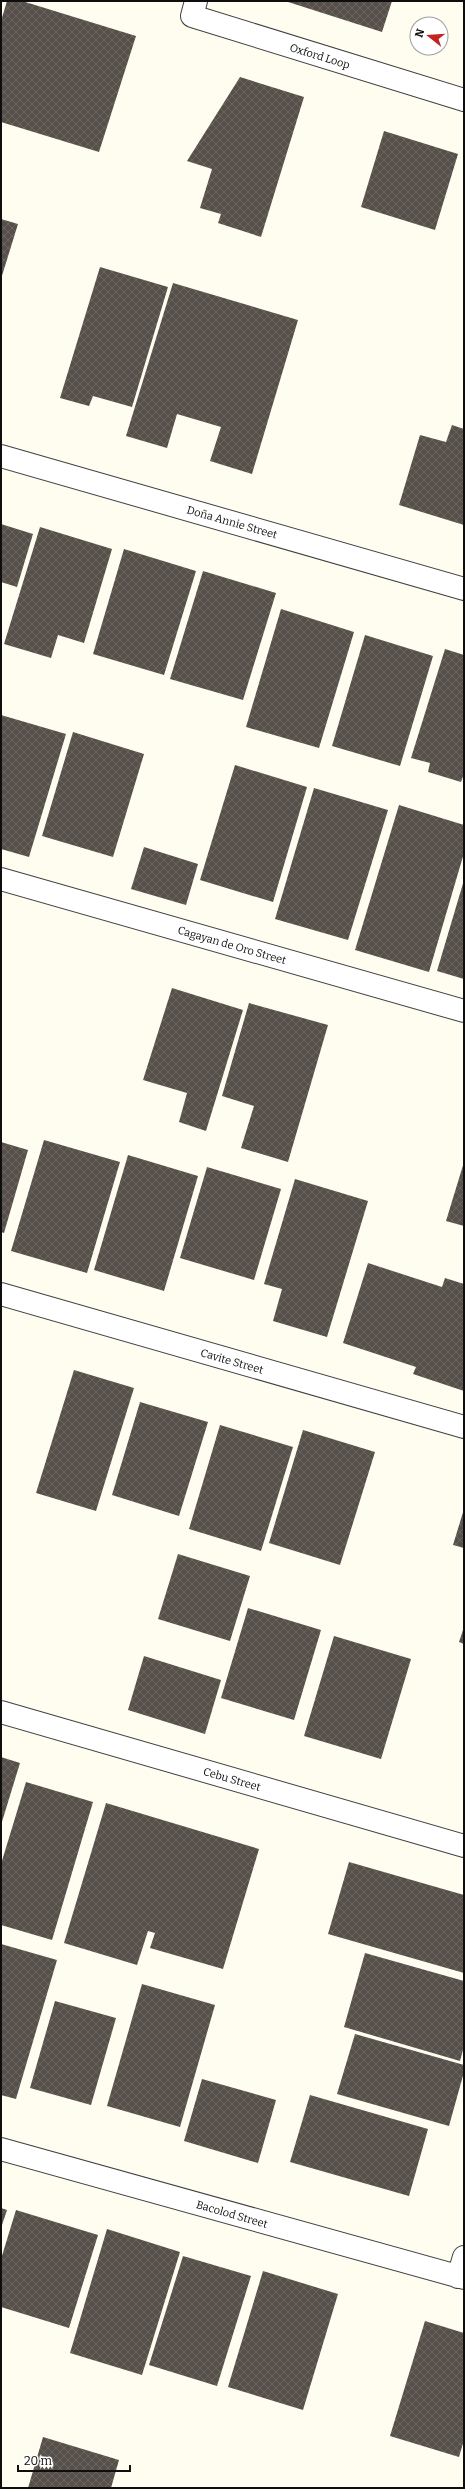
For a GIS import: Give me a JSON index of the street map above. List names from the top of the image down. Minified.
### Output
{"streets":{"street":["Oxford Loop","Doña Annie Street","Cagayan de Oro Street","Cavite Street","Cebu Street","Bacolod Street"]},"scale_bar":"20 m","north":"left"}
